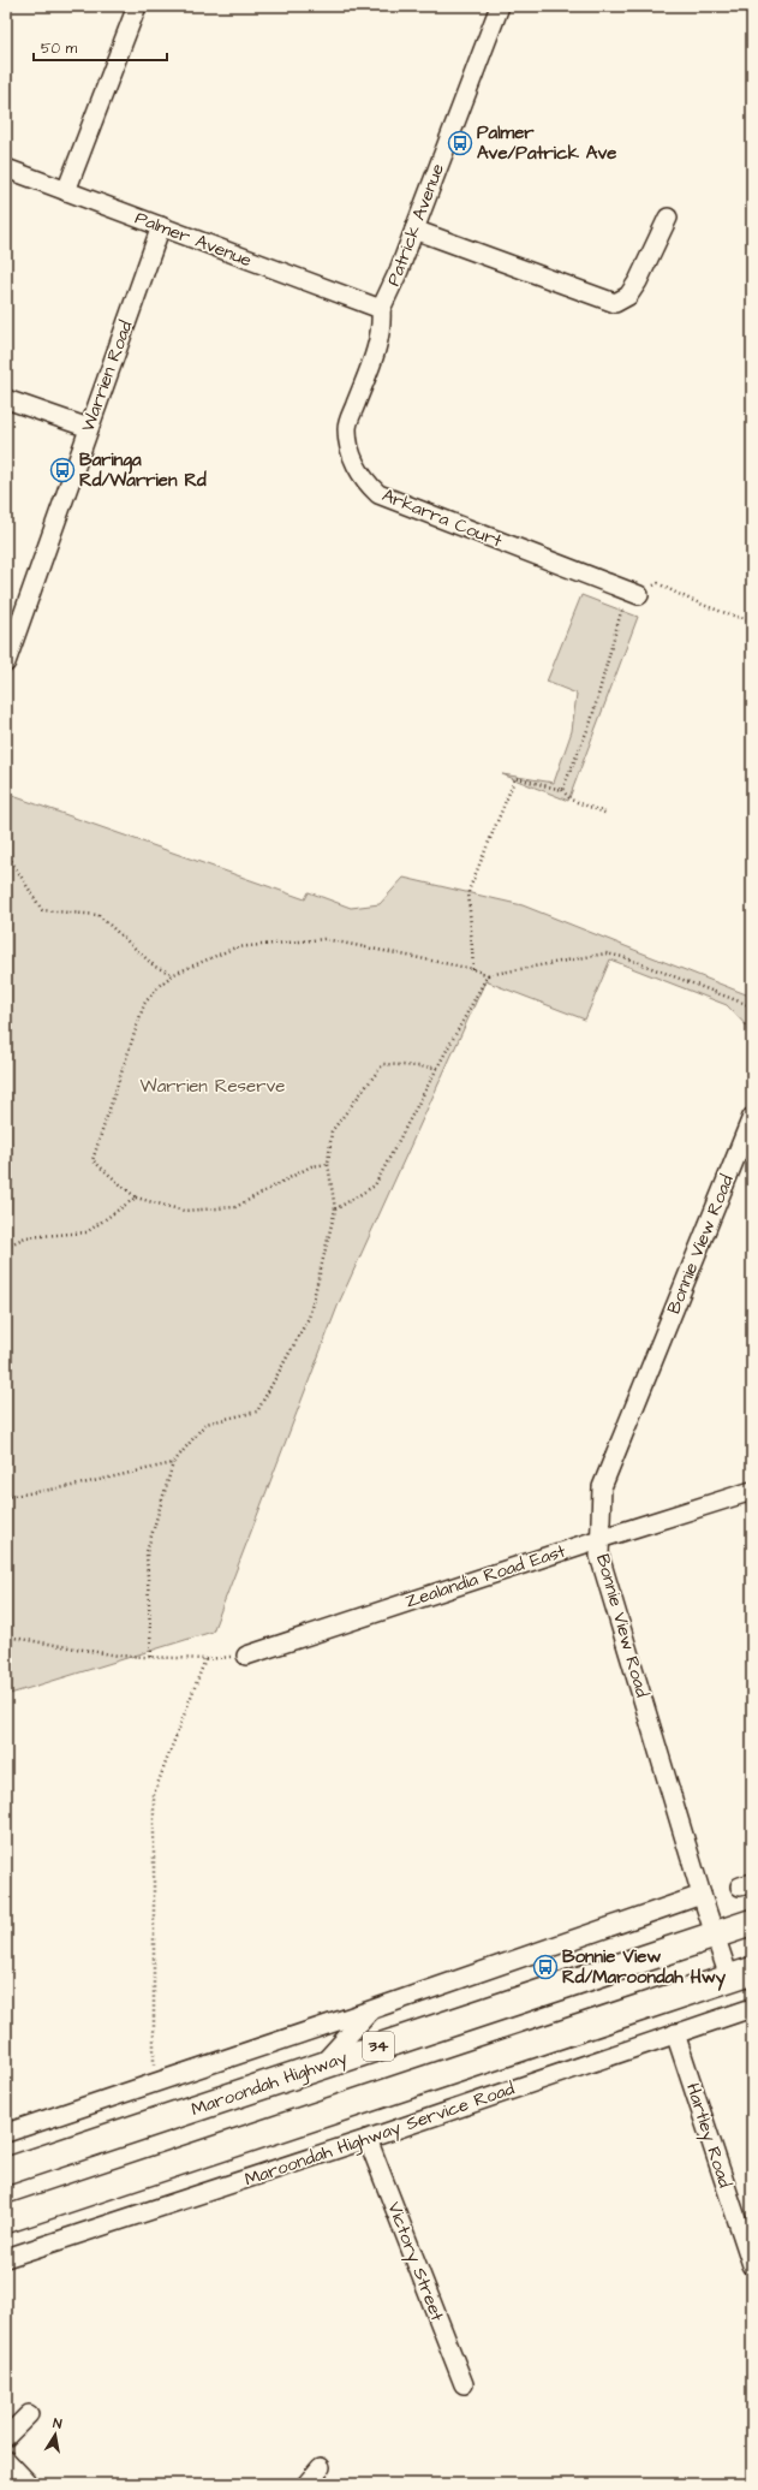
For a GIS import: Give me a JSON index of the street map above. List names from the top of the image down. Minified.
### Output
{"streets":{"highway":["34","Maroondah Highway"],"street":["Patrick Avenue","Palmer Avenue","Warrien Road","Arkarra Court","Bonnie View Road","Zealandia Road East","Maroondah Highway Service Road","Hartley Road","Victory Street"]},"crossings":[["Patrick Avenue","Palmer Avenue"],["Patrick Avenue","Arkarra Court"],["Palmer Avenue","Warrien Road"],["Palmer Avenue","Arkarra Court"],["Bonnie View Road","Zealandia Road East"],["Bonnie View Road","Maroondah Highway"],["Maroondah Highway Service Road","Hartley Road"],["Maroondah Highway Service Road","Victory Street"]],"parks":["Warrien Reserve"],"places":{"bus stop":["Palmer Ave/Patrick Ave","Baringa Rd/Warrien Rd","Bonnie View Rd/Maroondah Hwy"]},"scale_bar":"50 m","north":"top"}
